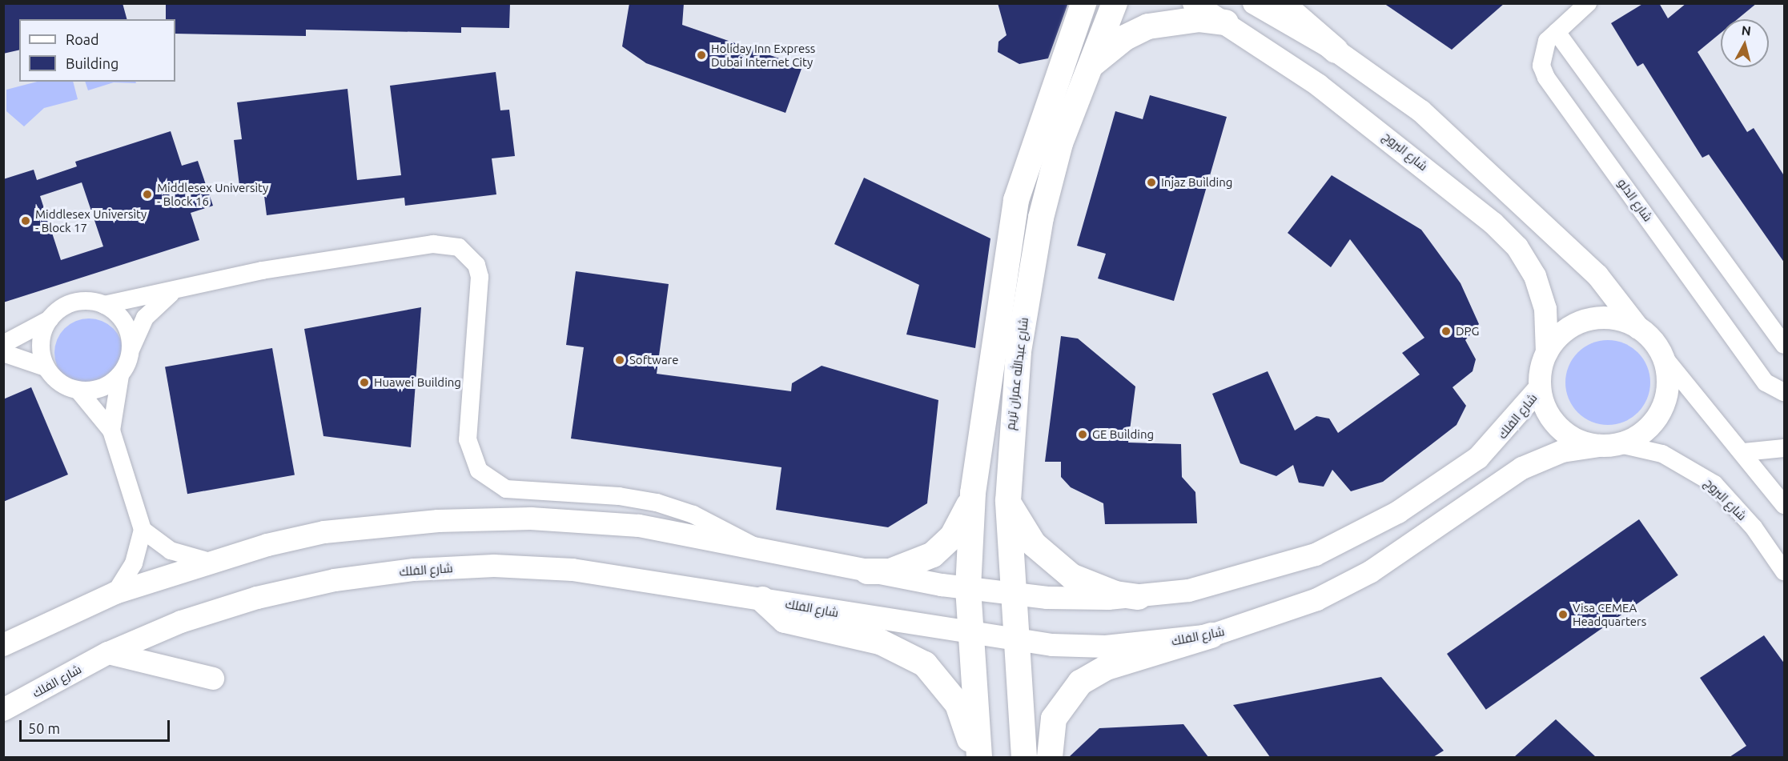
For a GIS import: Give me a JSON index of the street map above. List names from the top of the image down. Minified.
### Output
{"streets":{"main road":["شارع عبدالله عمران تريم"],"street":["شارع البروج","شارع الدلو","شارع الفلك"]},"crossings":[["شارع البروج","شارع الفلك"],["شارع عبدالله عمران تريم","شارع الفلك"]],"places":["Holiday Inn Express Dubai Internet City","Injaz Building","Middlesex University - Block 16","Middlesex University - Block 17","DPG","Software","Huawei Building","GE Building","Visa CEMEA Headquarters"],"legend":["Road","Building"],"scale_bar":"50 m","north":"top"}
